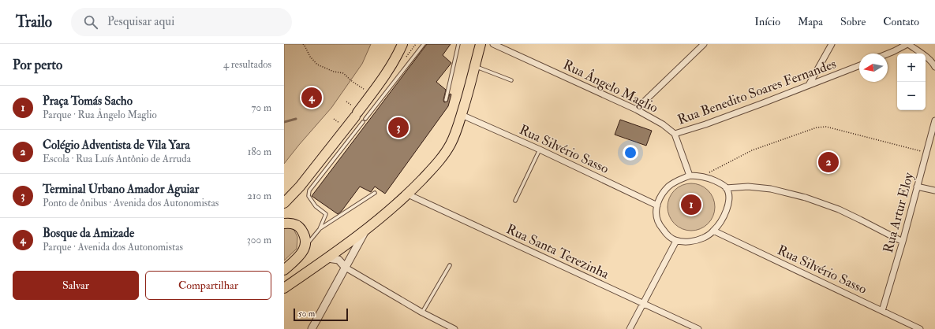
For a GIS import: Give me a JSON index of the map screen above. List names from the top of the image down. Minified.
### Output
{"streets":{"street":["Rua Ângelo Maglio","Rua Benedito Soares Fernandes","Rua Silvério Sasso","Rua Artur Eloy","Rua Santa Terezinha"]},"crossings":[["Rua Ângelo Maglio","Rua Benedito Soares Fernandes"],["Rua Silvério Sasso","Rua Artur Eloy"]],"scale_bar":"50 m","north":"left","page":{"header":"Trailo","search":"Pesquisar aqui","nav":["Início","Mapa","Sobre","Contato"],"heading":["Por perto","4 resultados"],"map_buttons":["+","−"],"list":[{"mark":"1","name":"Praça Tomás Sacho","note":"Parque · Rua Ângelo Maglio","value":"70 m"},{"mark":"2","name":"Colégio Adventista de Vila Yara","note":"Escola · Rua Luís Antônio de Arruda","value":"180 m"},{"mark":"3","name":"Terminal Urbano Amador Aguiar","note":"Ponto de ônibus · Avenida dos Autonomistas","value":"210 m"},{"mark":"4","name":"Bosque da Amizade","note":"Parque · Avenida dos Autonomistas","value":"300 m"}],"pins":["4","3","2","1"],"buttons":["Salvar","Compartilhar"],"scale":"50 m"}}
